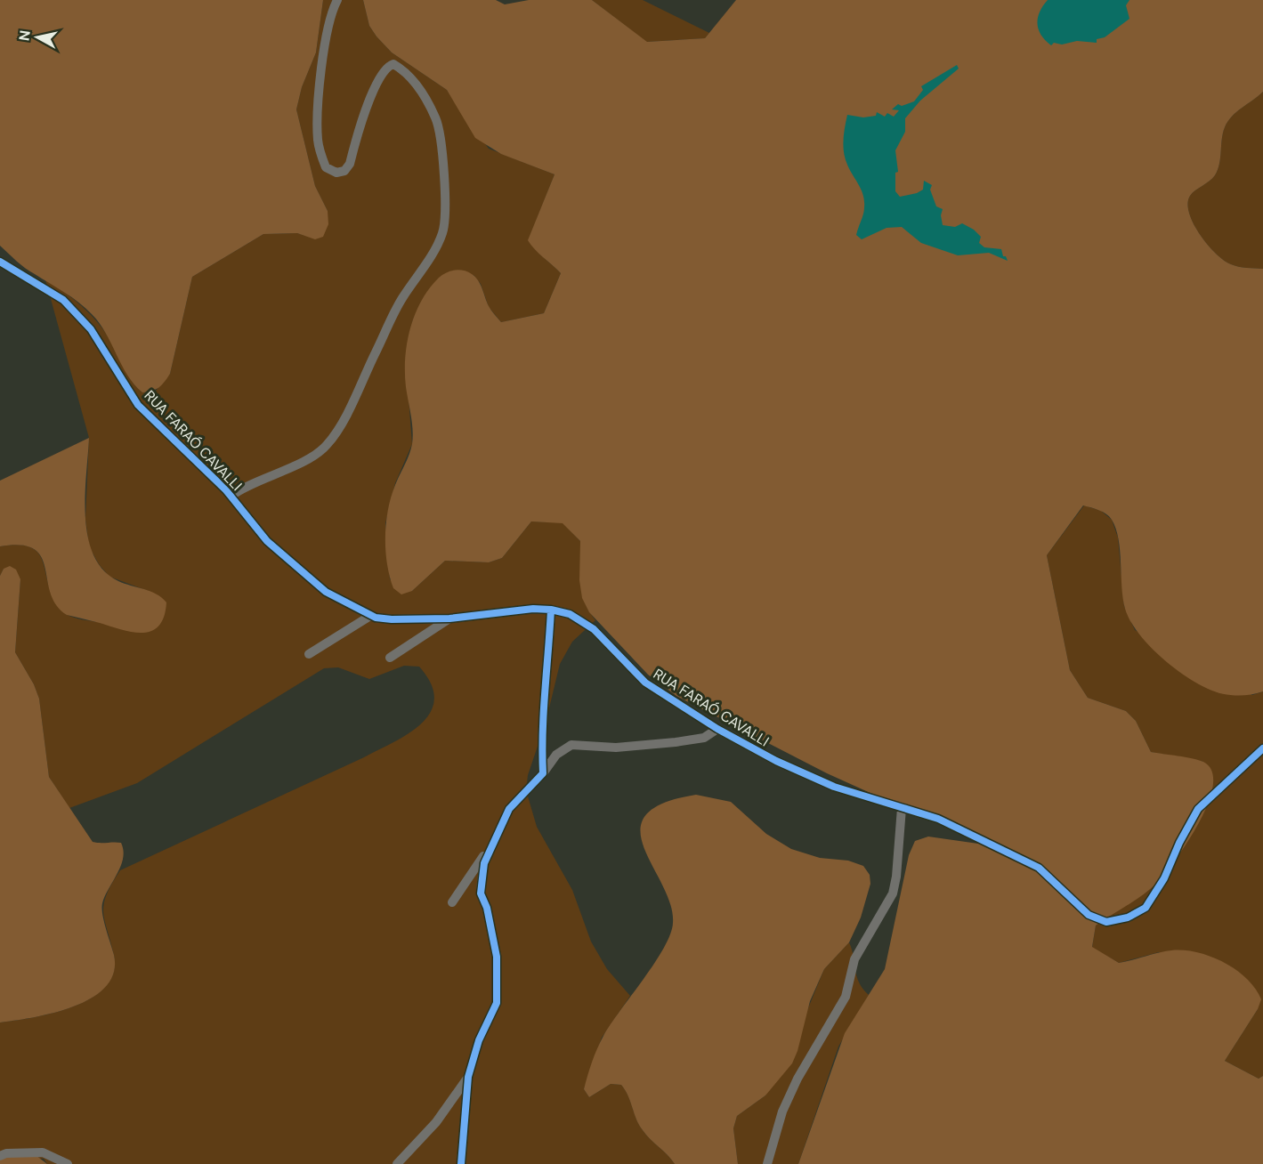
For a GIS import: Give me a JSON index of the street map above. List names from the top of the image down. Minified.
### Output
{"streets":{"street":["RUA FARAÓ CAVALLI"]},"north":"left"}
